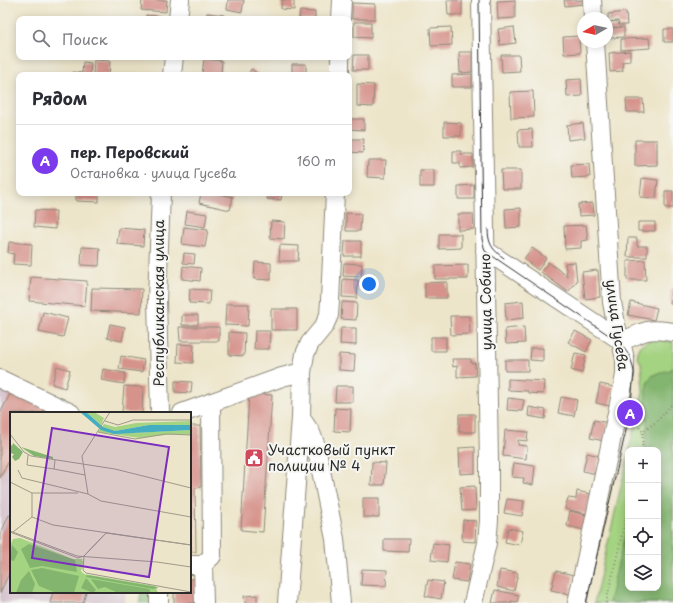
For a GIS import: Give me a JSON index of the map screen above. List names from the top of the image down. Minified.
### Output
{"streets":{"street":["улица Собино","Республиканская улица","улица Гусева"]},"places":{"public building":["Участковый пункт полиции № 4"]},"north":"left","page":{"search":"Поиск","heading":"Рядом","list":[{"mark":"A","name":"пер. Перовский","note":"Остановка · улица Гусева","value":"160 m"}],"pins":"A","map_buttons":["+","−"]}}
